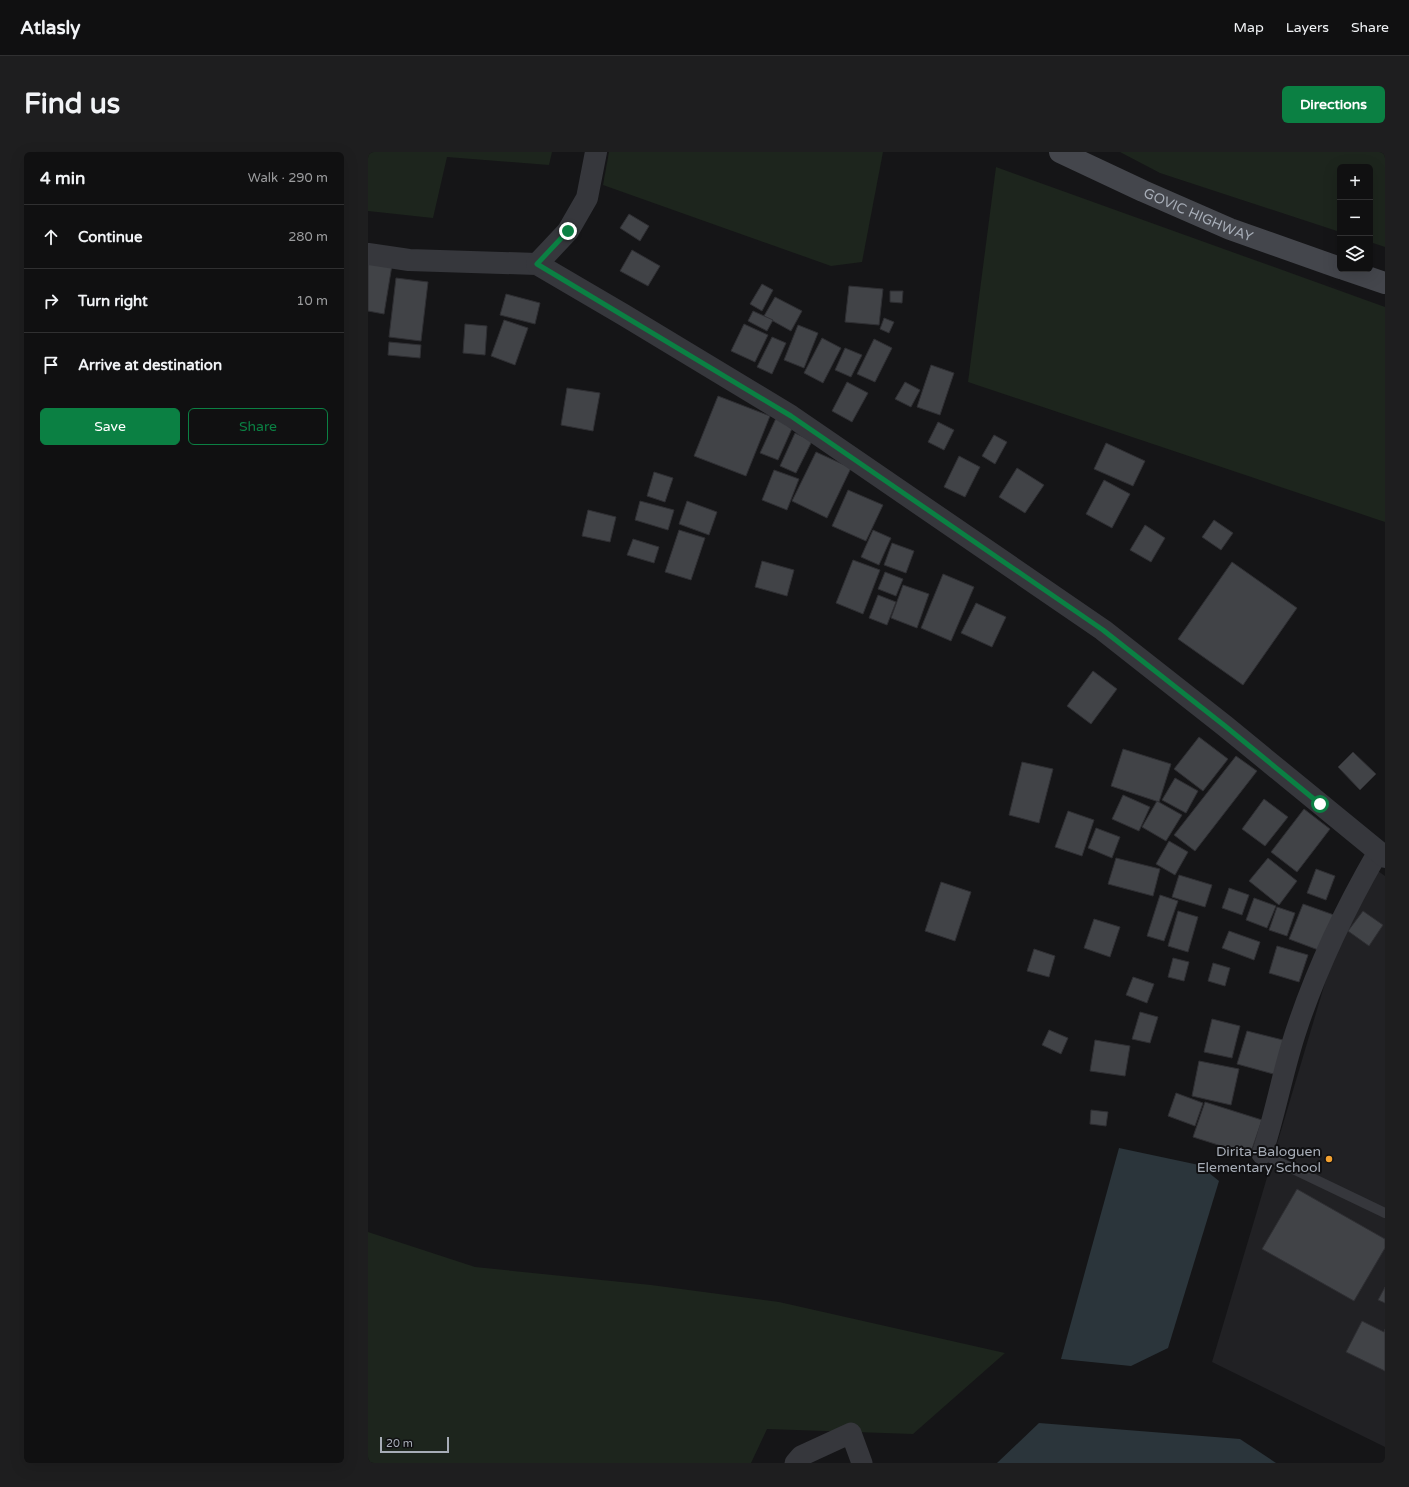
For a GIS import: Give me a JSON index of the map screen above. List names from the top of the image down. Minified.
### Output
{"streets":{"main road":["GOVIC HIGHWAY"]},"places":["Dirita-Baloguen Elementary School"],"scale_bar":"20 m","page":{"header":"Atlasly","nav":["Map","Layers","Share"],"buttons":["Directions",["Save","Share"]],"title":"Find us","heading":["4 min","Walk · 290 m"],"map_buttons":["+","−"],"list":[["Continue","280 m"],["Turn right","10 m"],"Arrive at destination"],"scale":"20 m"}}
